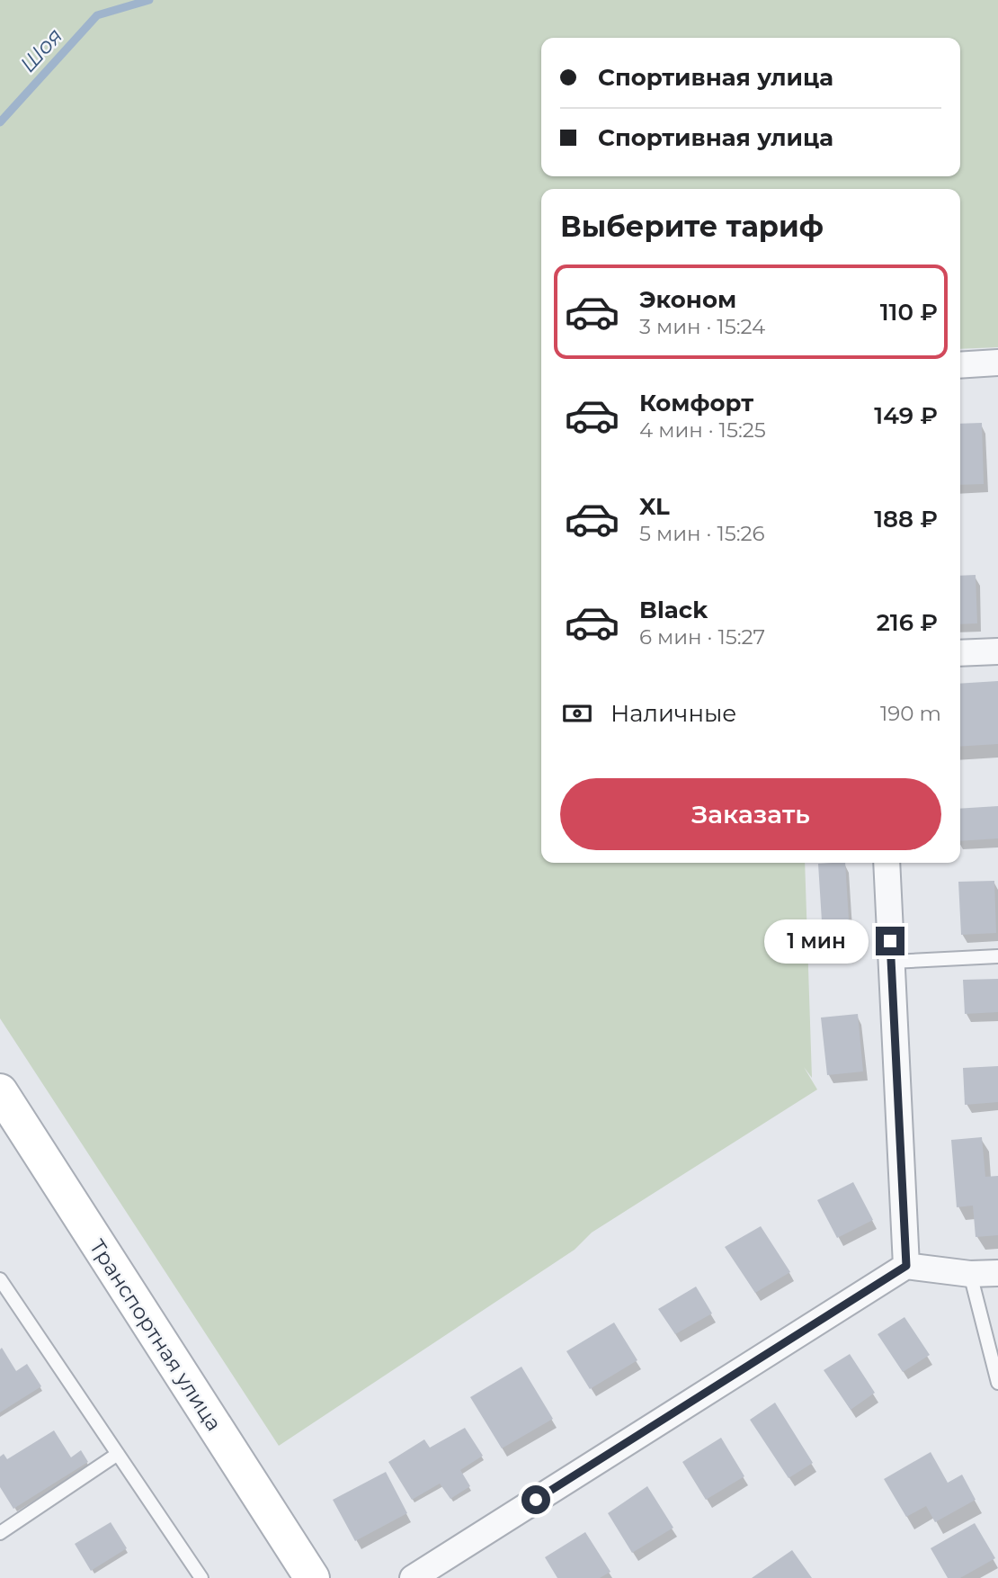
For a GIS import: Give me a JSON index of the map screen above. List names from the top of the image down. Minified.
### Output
{"streets":{"street":["Транспортная улица"]},"water":["Шоя"],"page":{"banner":["Спортивная улица","Спортивная улица"],"heading":"Выберите тариф","list":[{"name":"Эконом","note":"3 мин · 15:24","value":"110 ₽"},{"name":"Комфорт","note":"4 мин · 15:25","value":"149 ₽"},{"name":"XL","note":"5 мин · 15:26","value":"188 ₽"},{"name":"Black","note":"6 мин · 15:27","value":"216 ₽"}],"pay":["Наличные","190 m"],"buttons":"Заказать","bubble":"1 мин"}}
